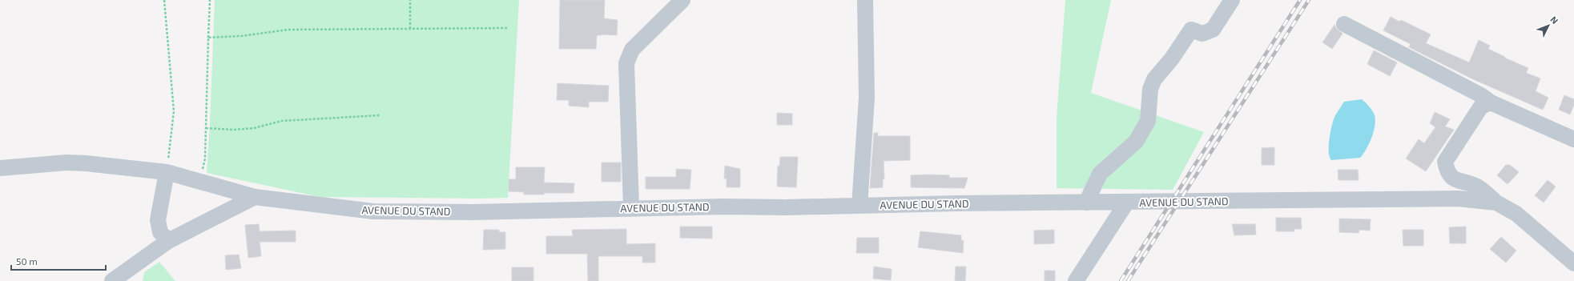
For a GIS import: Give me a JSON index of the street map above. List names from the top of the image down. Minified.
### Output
{"streets":{"street":["AVENUE DU STAND"]},"scale_bar":"50 m","north":"top right"}
